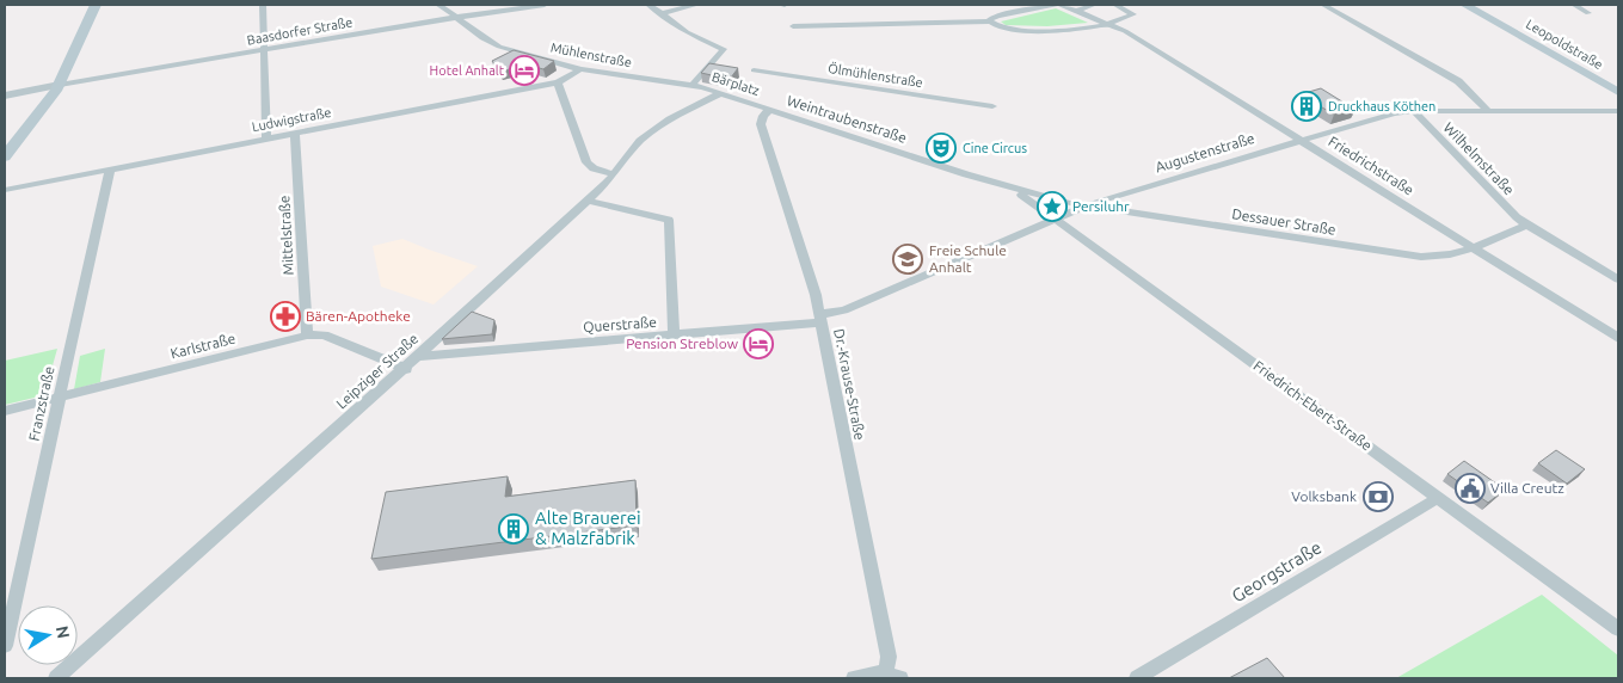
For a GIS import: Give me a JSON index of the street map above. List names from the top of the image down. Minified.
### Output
{"streets":{"main road":["Leopoldstraße"],"street":["Baasdorfer Straße","Mühlenstraße","Ölmühlenstraße","Bärplatz","Ludwigstraße","Weintraubenstraße","Augustenstraße","Wilhelmstraße","Friedrichstraße","Dessauer Straße","Mittelstraße","Querstraße","Karlstraße","Leipziger Straße","Dr.-Krause-Straße","Franzstraße","Friedrich-Ebert-Straße","Georgstraße"]},"crossings":[["Baasdorfer Straße","Mühlenstraße"],["Mühlenstraße","Bärplatz"],["Mühlenstraße","Ludwigstraße"],["Bärplatz","Weintraubenstraße"],["Bärplatz","Leipziger Straße"],["Bärplatz","Dr.-Krause-Straße"],["Ludwigstraße","Mittelstraße"],["Ludwigstraße","Franzstraße"],["Weintraubenstraße","Augustenstraße"],["Weintraubenstraße","Dessauer Straße"],["Weintraubenstraße","Dr.-Krause-Straße"],["Weintraubenstraße","Friedrich-Ebert-Straße"],["Augustenstraße","Wilhelmstraße"],["Augustenstraße","Friedrichstraße"],["Augustenstraße","Dessauer Straße"],["Augustenstraße","Querstraße"],["Augustenstraße","Dr.-Krause-Straße"],["Augustenstraße","Friedrich-Ebert-Straße"],["Wilhelmstraße","Dessauer Straße"],["Friedrichstraße","Dessauer Straße"],["Mittelstraße","Karlstraße"],["Querstraße","Leipziger Straße"],["Querstraße","Dr.-Krause-Straße"],["Karlstraße","Leipziger Straße"],["Karlstraße","Franzstraße"],["Friedrich-Ebert-Straße","Georgstraße"]],"places":{"hotel":["Hotel Anhalt","Pension Streblow"],"building":["Druckhaus Köthen","Alte Brauerei & Malzfabrik"],"theatre":["Cine Circus"],"place":["Persiluhr"],"school or university":["Freie Schule Anhalt"],"pharmacy":["Bären-Apotheke"],"public building":["Villa Creutz"],"bank":["Volksbank"]},"north":"right"}
